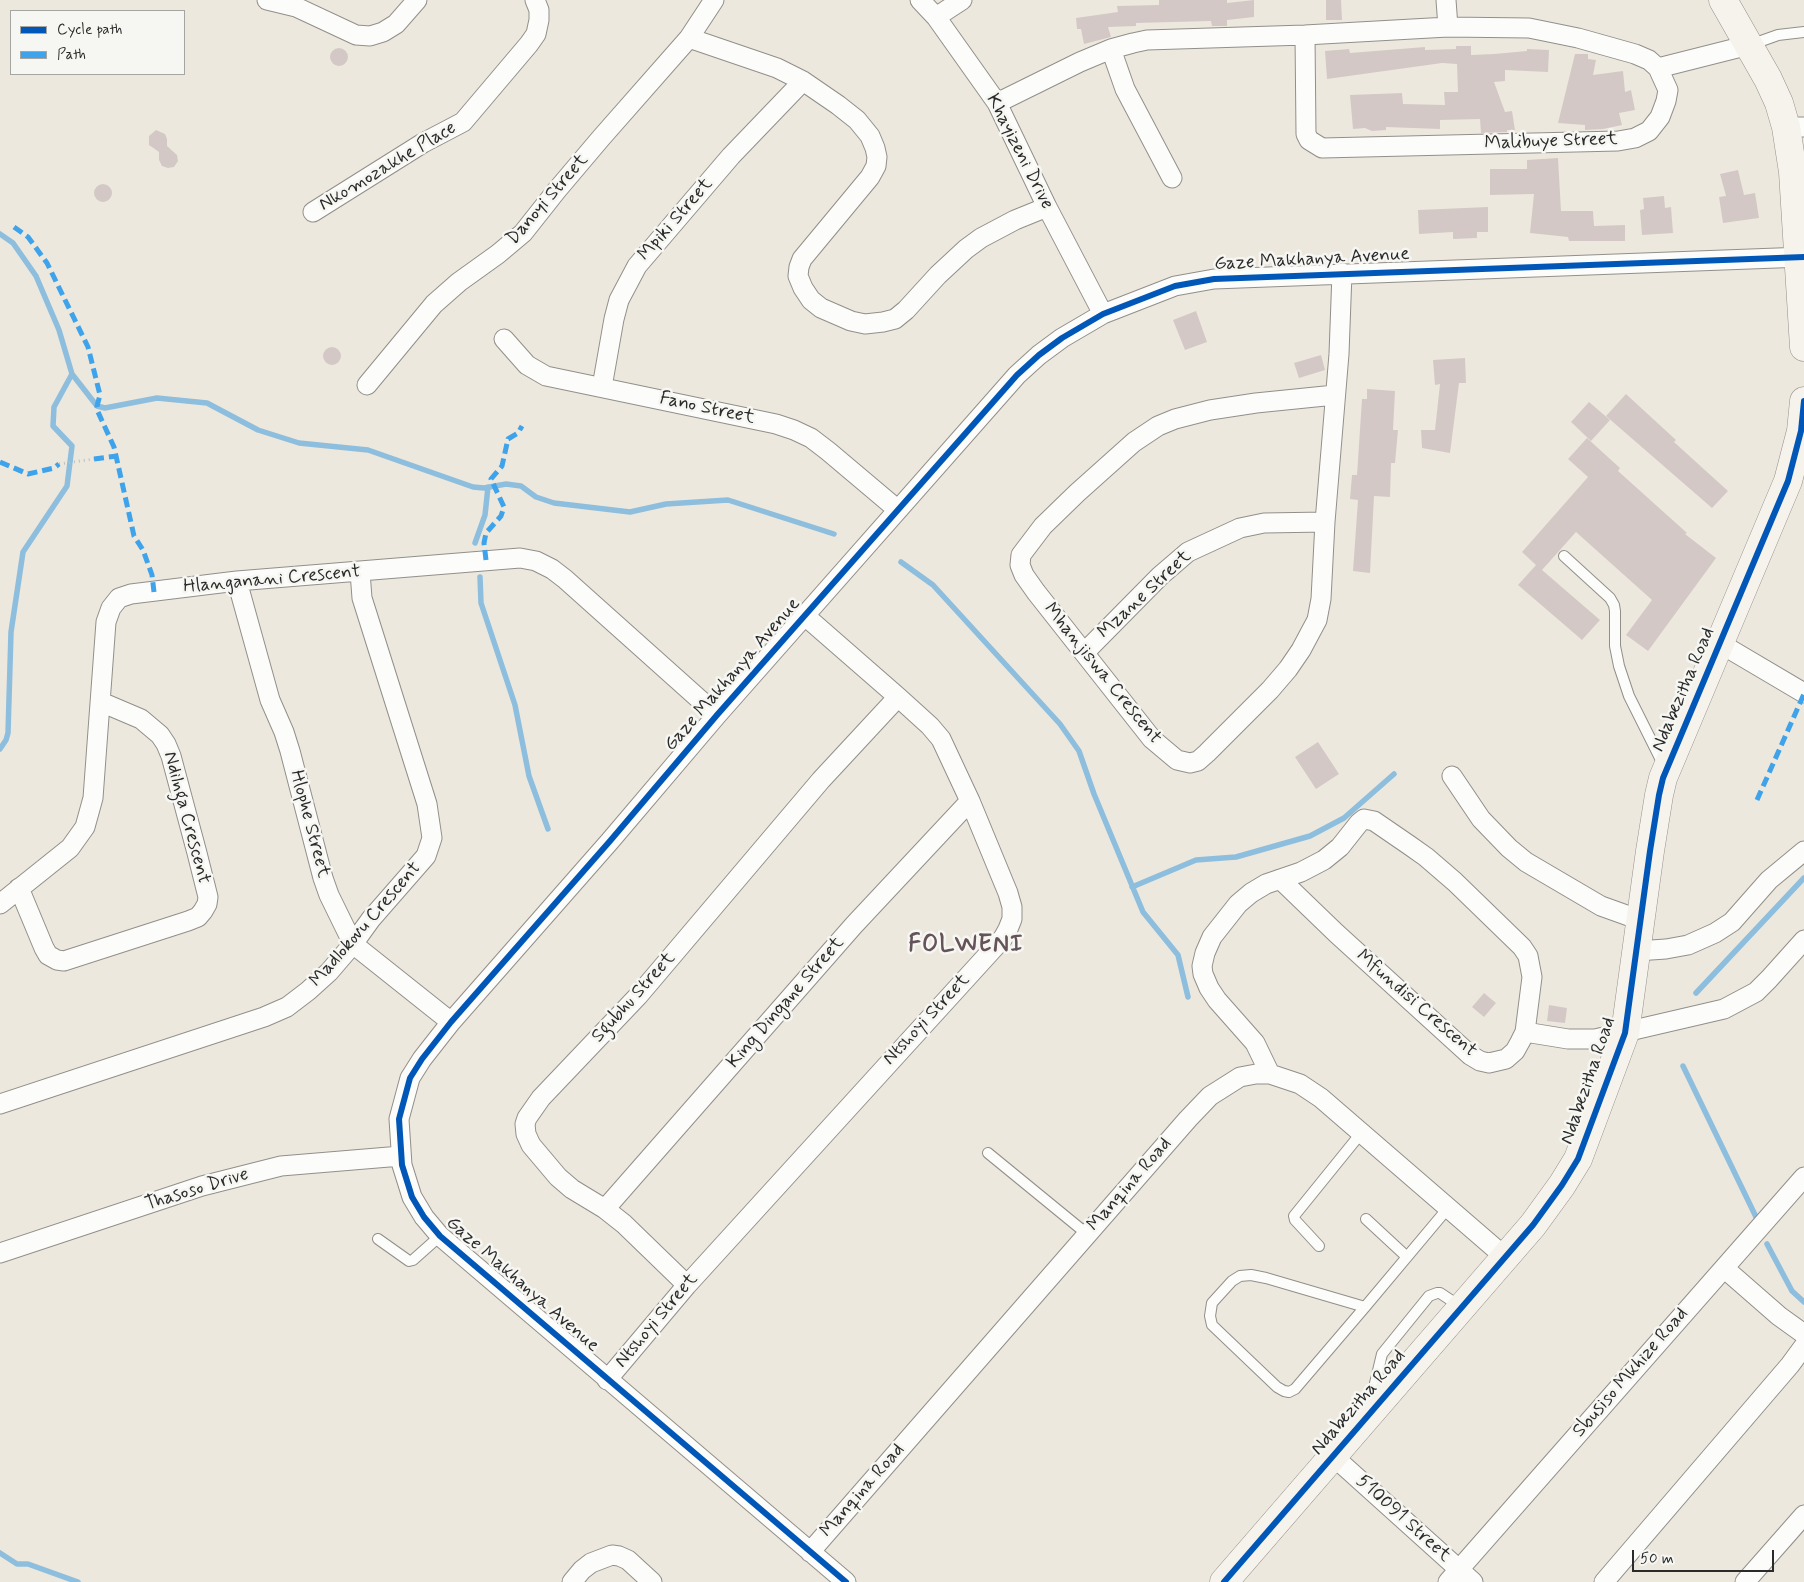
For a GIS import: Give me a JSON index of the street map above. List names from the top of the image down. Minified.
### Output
{"streets":{"street":["Malibuye Street","Khayizeni Drive","Nkomozakhe Place","Danoyi Street","Mpiki Street","Gaze Makhanya Avenue","Fano Street","Hlanganani Crescent","Mzane Street","Mhanjiswa Crescent","Ndabezitha Road","Ndilnga Crescent","Hlophe Street","Madlokovu Crescent","Sgubhu Street","King Dingane Street","Mfundisi Crescent","Ntshoyi Street","Manqina Road","Thasoso Drive","Sbusiso Mkhize Road","510091 Street"]},"crossings":[["Khayizeni Drive","Gaze Makhanya Avenue"],["Mpiki Street","Fano Street"],["Gaze Makhanya Avenue","Fano Street"],["Gaze Makhanya Avenue","Hlanganani Crescent"],["Gaze Makhanya Avenue","Mhanjiswa Crescent"],["Gaze Makhanya Avenue","Hlophe Street"],["Gaze Makhanya Avenue","Ntshoyi Street"],["Gaze Makhanya Avenue","Manqina Road"],["Gaze Makhanya Avenue","Thasoso Drive"],["Hlanganani Crescent","Ndilnga Crescent"],["Hlanganani Crescent","Hlophe Street"],["Hlanganani Crescent","Madlokovu Crescent"],["Mzane Street","Mhanjiswa Crescent"],["Ndabezitha Road","Manqina Road"],["Ndabezitha Road","510091 Street"],["Hlophe Street","Madlokovu Crescent"],["Sgubhu Street","King Dingane Street"],["Sgubhu Street","Ntshoyi Street"],["King Dingane Street","Ntshoyi Street"],["Mfundisi Crescent","Manqina Road"],["Sbusiso Mkhize Road","510091 Street"]],"districts":["FOLWENI"],"legend":["Cycle path","Path"],"scale_bar":"50 m"}
